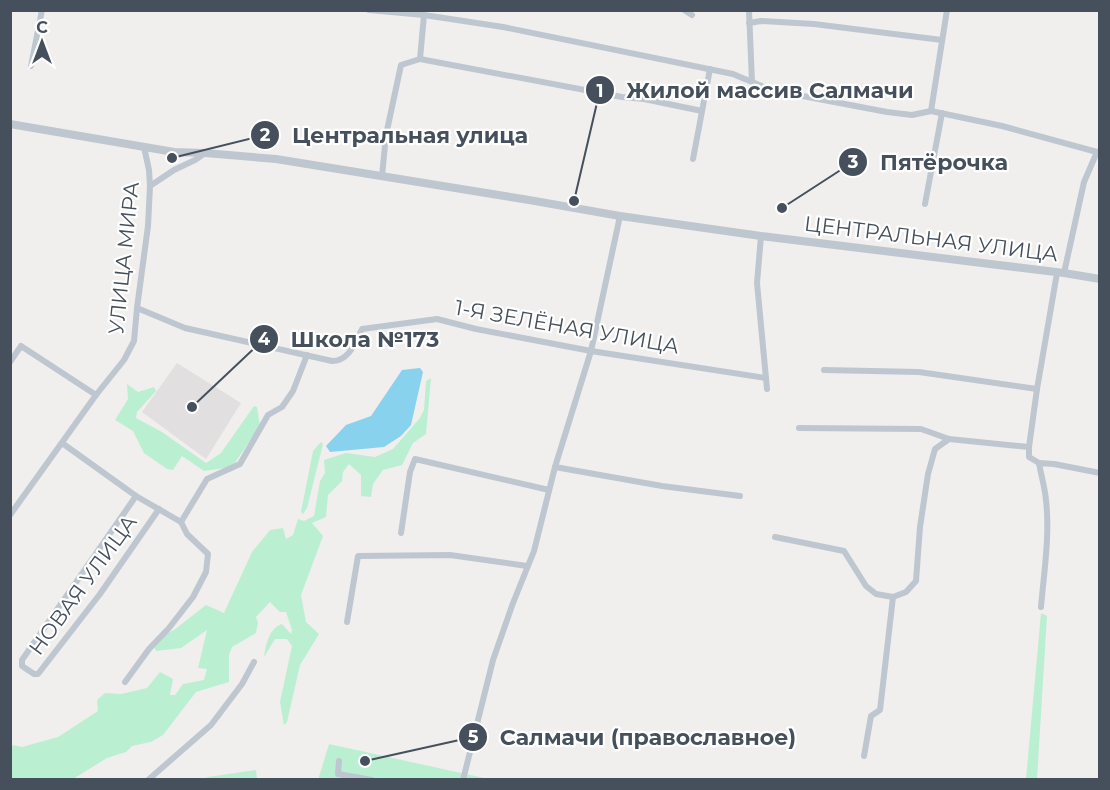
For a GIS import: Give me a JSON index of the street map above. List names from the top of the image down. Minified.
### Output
{"streets":{"street":["ЦЕНТРАЛЬНАЯ УЛИЦА","УЛИЦА МИРА","1-Я ЗЕЛЁНАЯ УЛИЦА","НОВАЯ УЛИЦА"]},"crossings":[["ЦЕНТРАЛЬНАЯ УЛИЦА","УЛИЦА МИРА"]],"places":["Центральная улица","Жилой массив Салмачи","Пятёрочка","Школа №173","Салмачи (православное)"],"north":"top"}
